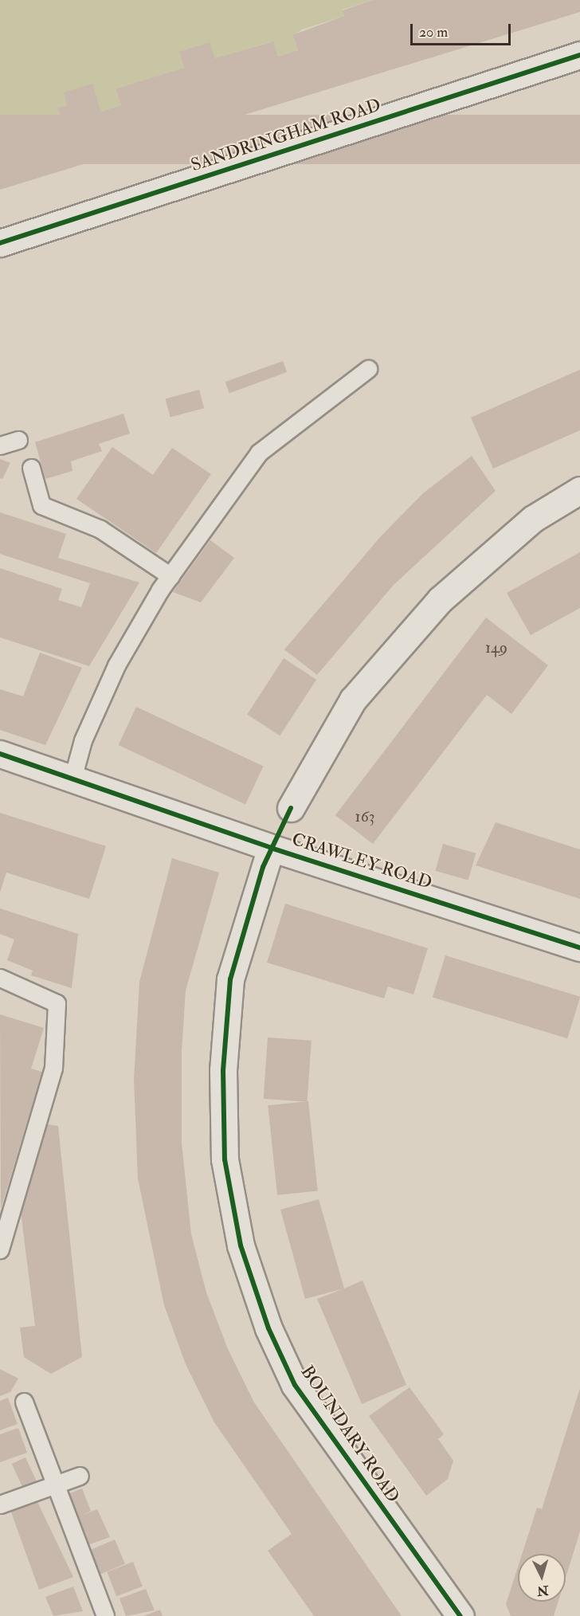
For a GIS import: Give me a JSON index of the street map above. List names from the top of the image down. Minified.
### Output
{"streets":{"street":["SANDRINGHAM ROAD","CRAWLEY ROAD","BOUNDARY ROAD"]},"crossings":[["CRAWLEY ROAD","BOUNDARY ROAD"]],"house_numbers":["149","163"],"scale_bar":"20 m","north":"bottom"}
